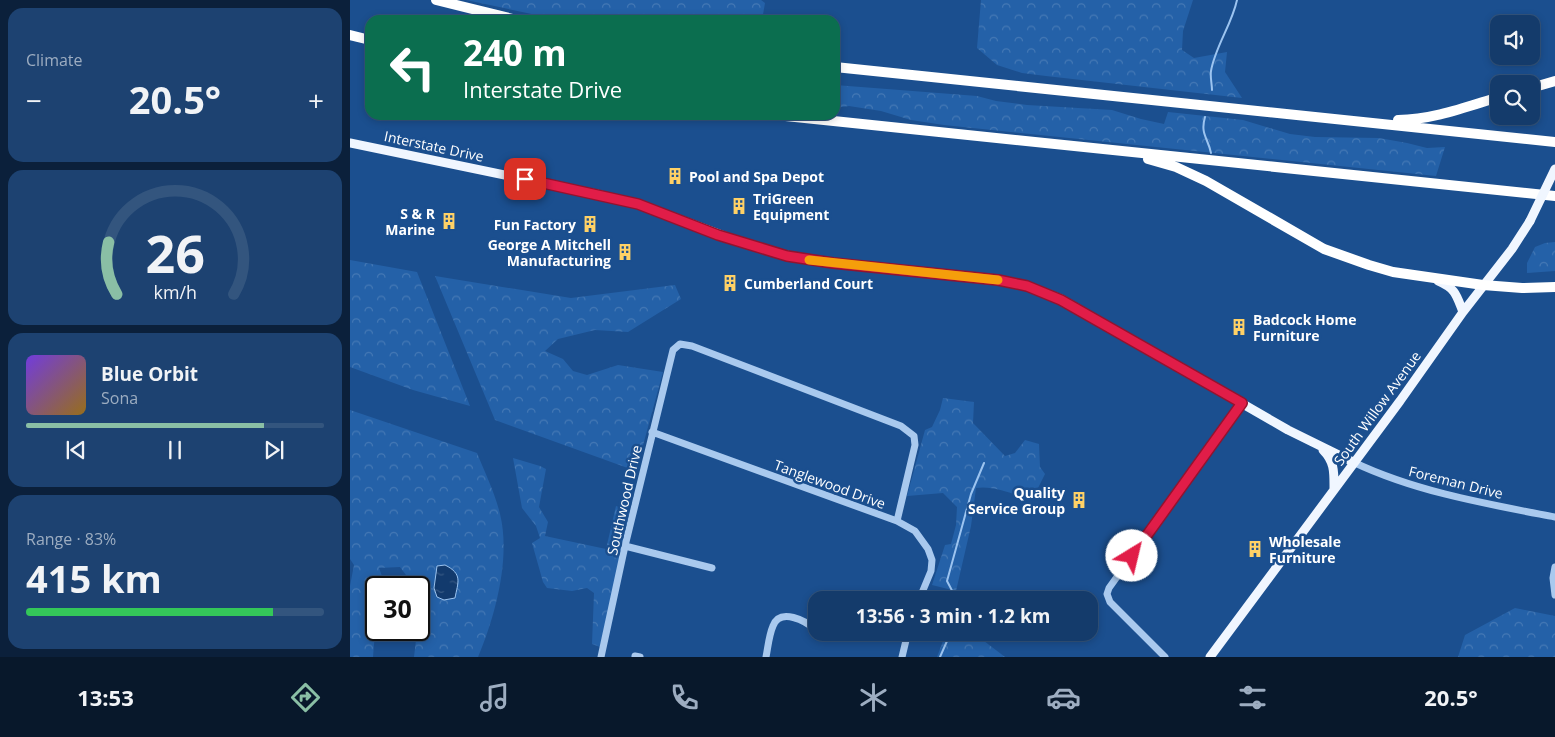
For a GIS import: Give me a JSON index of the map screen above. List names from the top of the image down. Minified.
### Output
{"streets":{"main road":["Interstate Drive","South Willow Avenue"],"street":["Foreman Drive","Tanglewood Drive","Southwood Drive"]},"crossings":[["Interstate Drive","South Willow Avenue"],["Interstate Drive","Foreman Drive"],["South Willow Avenue","Foreman Drive"],["Tanglewood Drive","Southwood Drive"]],"places":{"building":["Pool and Spa Depot","TriGreen Equipment","S & R Marine","Fun Factory","George A Mitchell Manufacturing","Cumberland Court","Badcock Home Furniture","Quality Service Group","Wholesale Furniture"]},"page":{"tile":["Climate",["Range · 83%","415 km"]],"turn":["240 m","Interstate Drive"],"heat":["−","20.5°","+"],"song":["Blue Orbit","Sona"],"limit":"30","trip":"13:56 · 3 min · 1.2 km","tabs":["13:53","20.5°"],"gauge":["26","km/h"]}}
